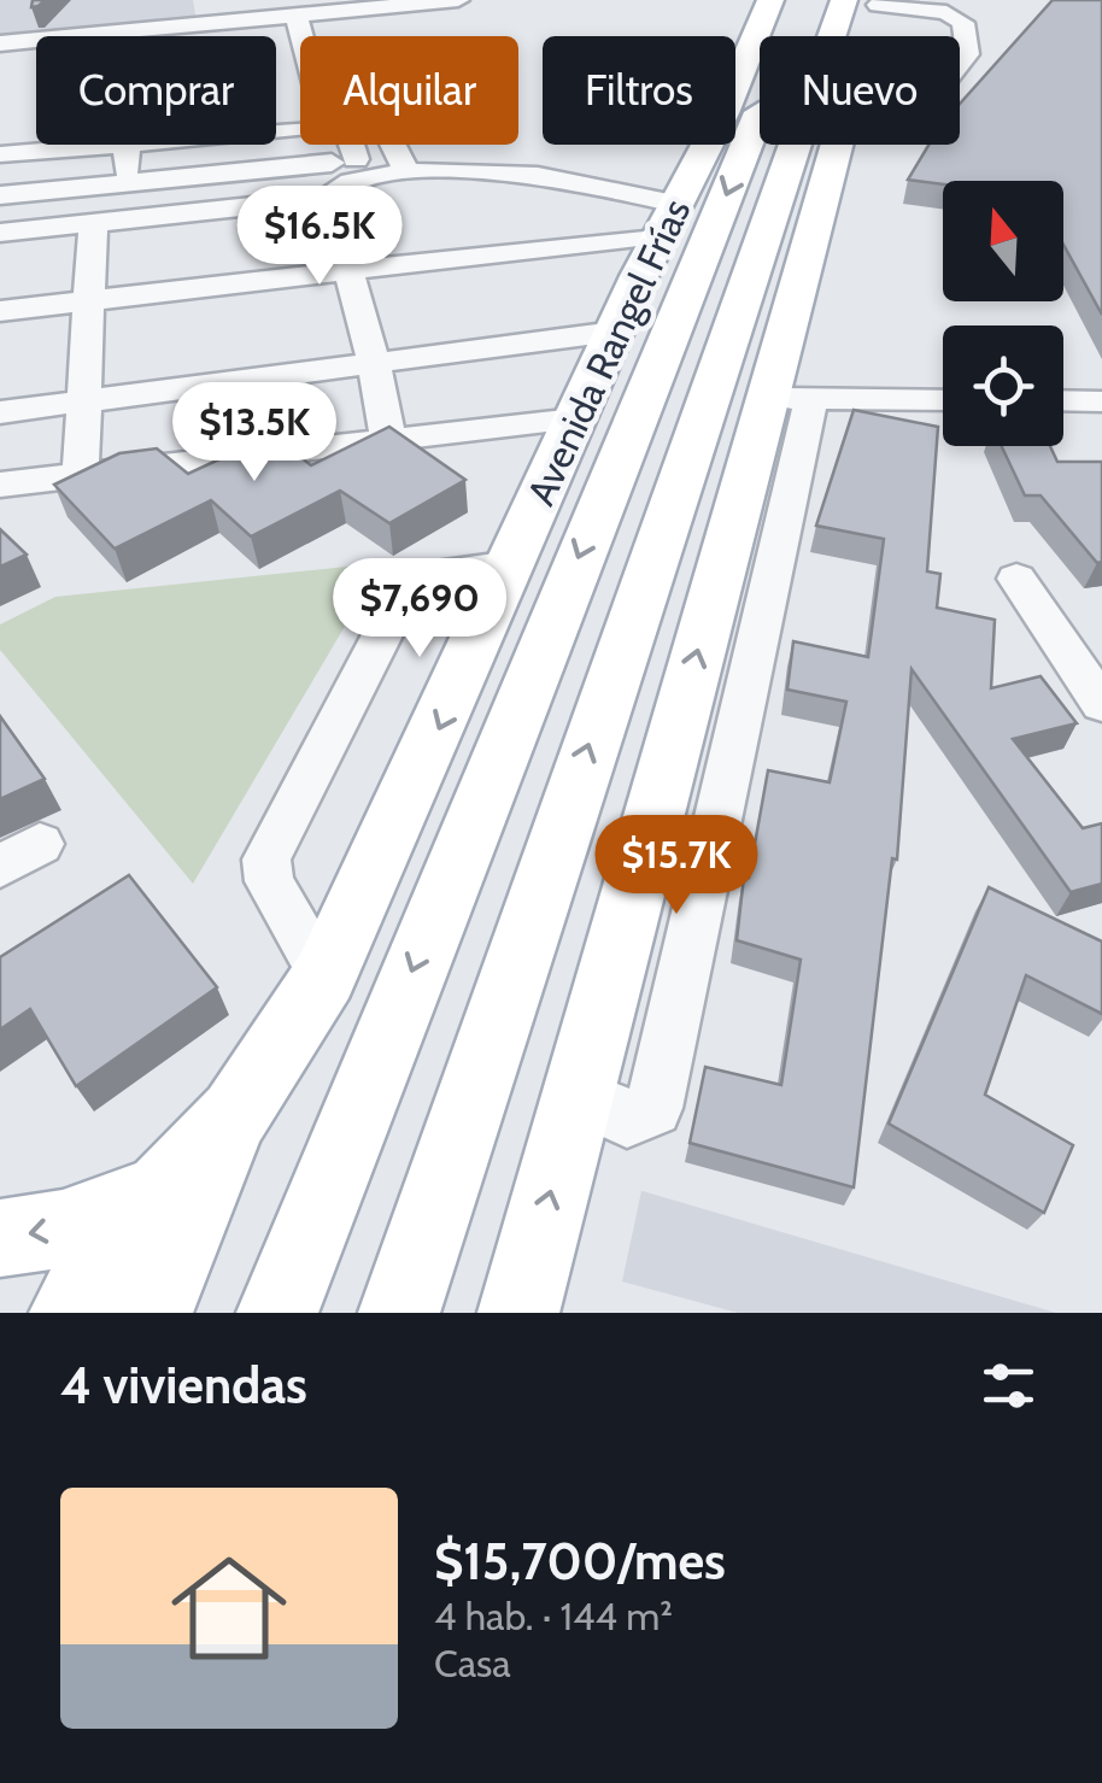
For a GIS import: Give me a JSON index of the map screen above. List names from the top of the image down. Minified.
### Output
{"streets":{"main road":["Avenida Rangel Frías"]},"north":"top","page":{"chip":["Comprar","Alquilar","Filtros","Nuevo"],"price":["$16.5K","$13.5K","$7,690","$15.7K"],"heading":"4 viviendas","list":[{"name":"$15,700/mes","note":"4 hab. · 144 m² · Casa"}]}}
